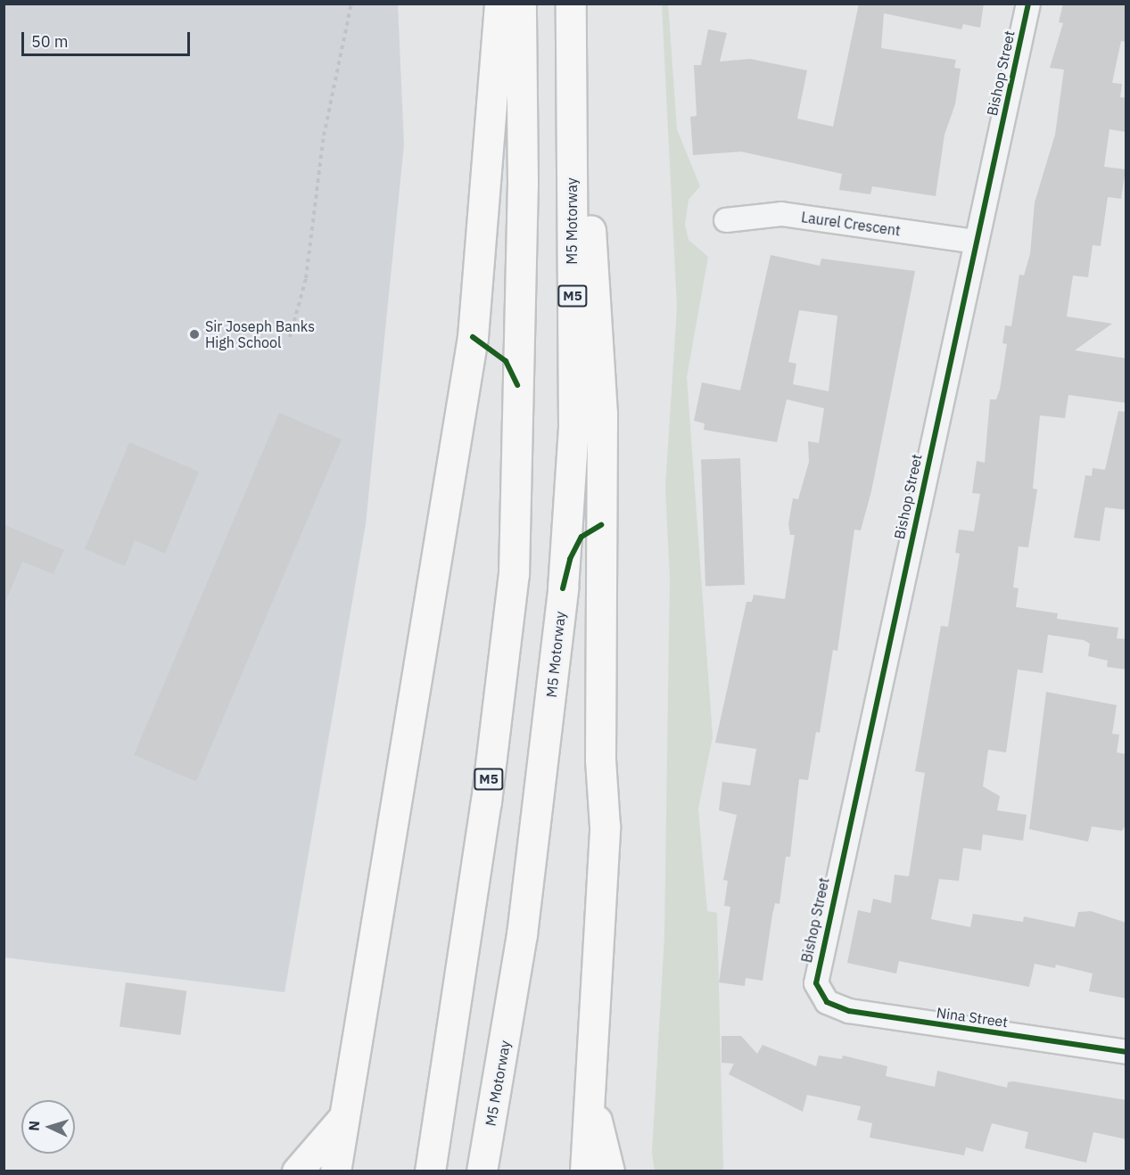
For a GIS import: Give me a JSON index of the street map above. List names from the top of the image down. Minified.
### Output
{"streets":{"highway":["M5 Motorway","M5"],"street":["Bishop Street","Laurel Crescent","Nina Street"]},"crossings":[["Bishop Street","Laurel Crescent"],["Bishop Street","Nina Street"]],"places":["Sir Joseph Banks High School"],"scale_bar":"50 m","north":"left"}
